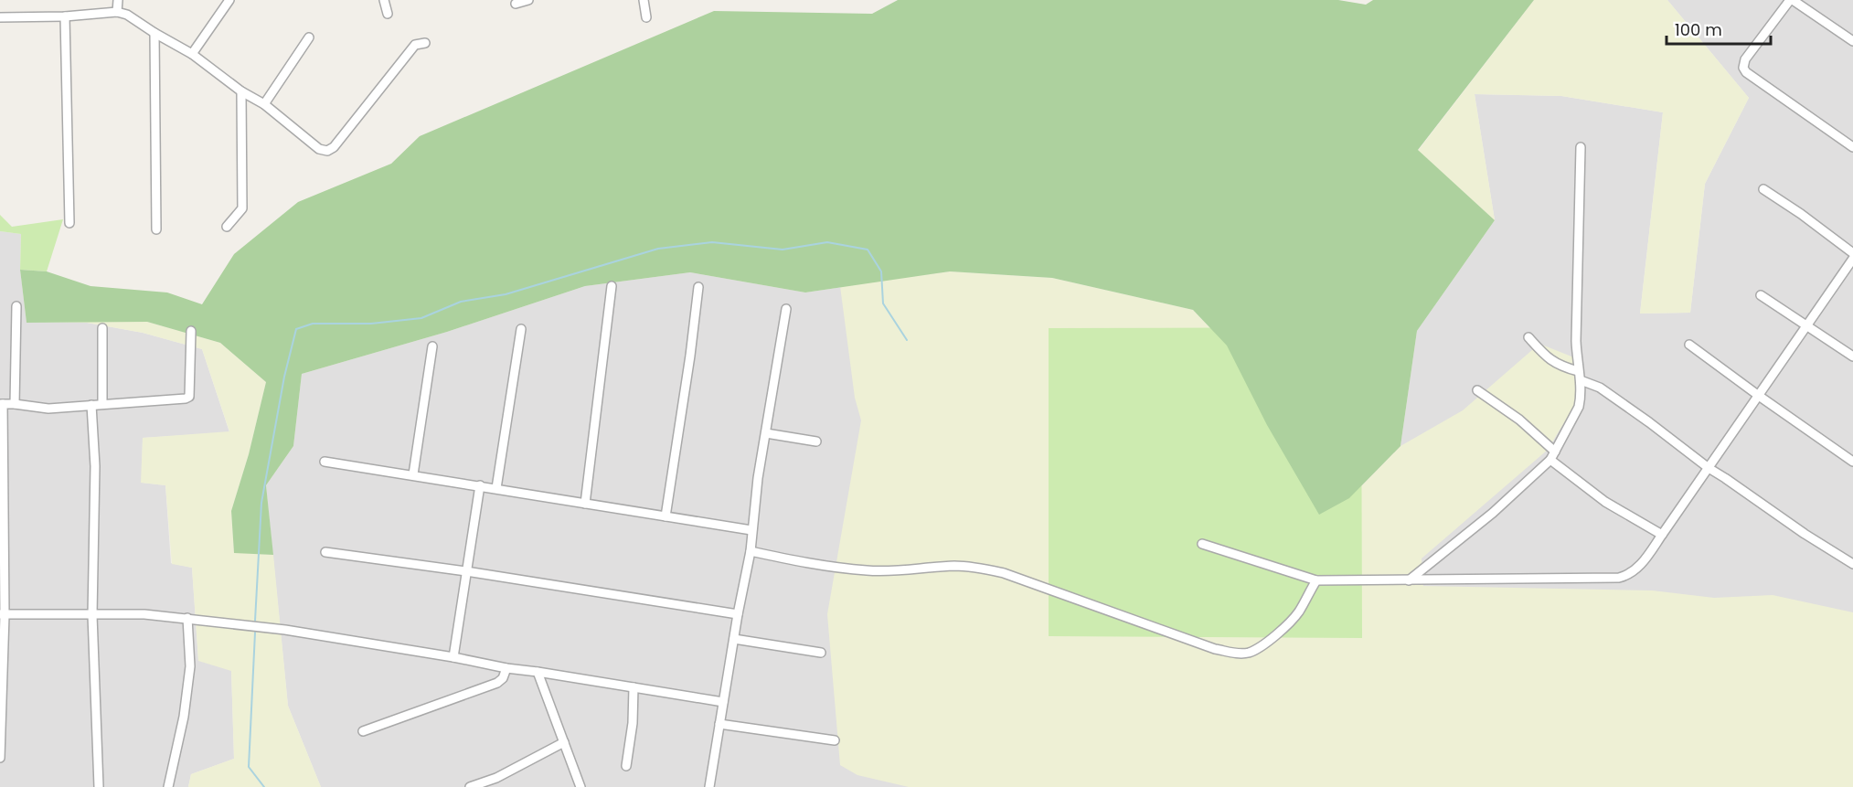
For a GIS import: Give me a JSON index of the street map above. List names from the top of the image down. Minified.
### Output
{"scale_bar":"100 m"}
